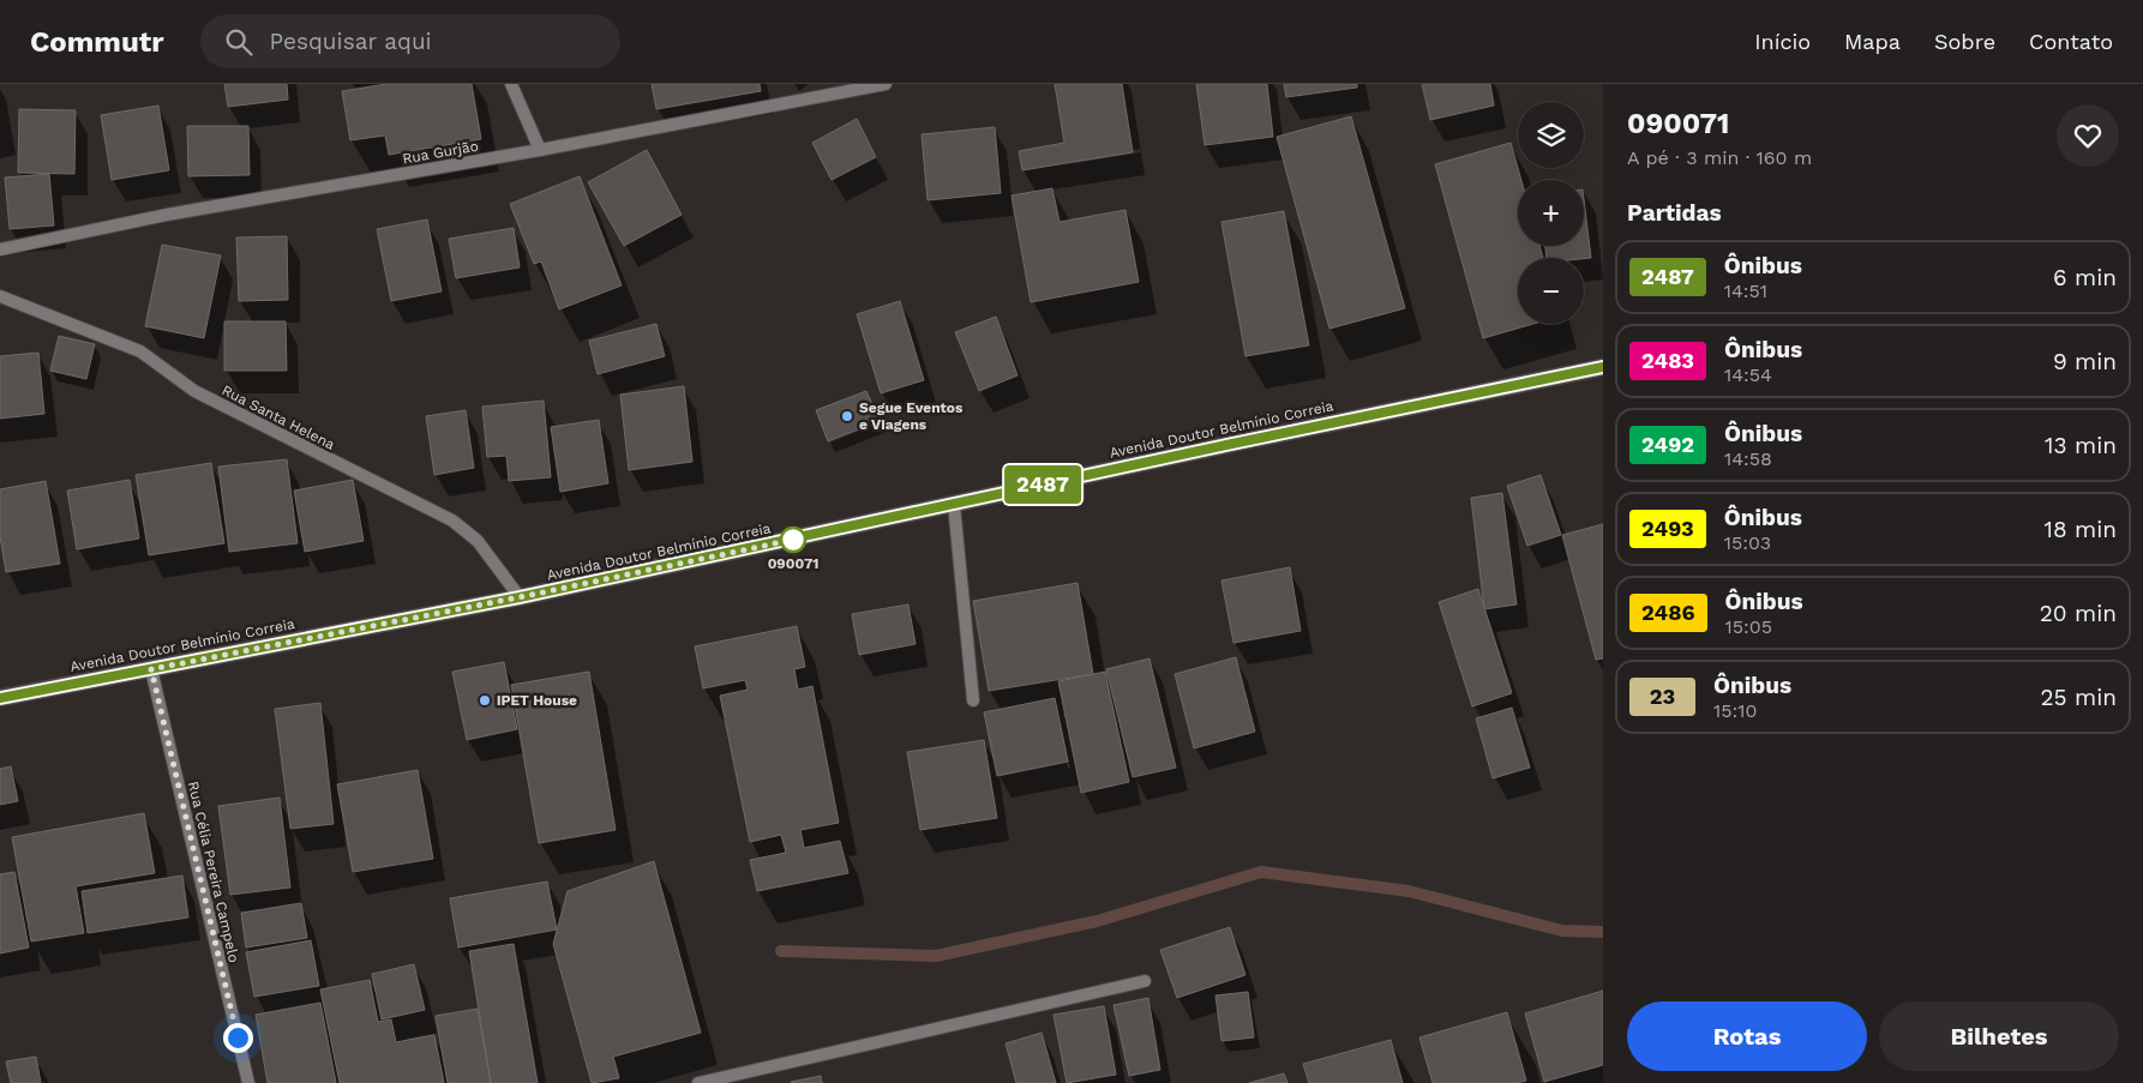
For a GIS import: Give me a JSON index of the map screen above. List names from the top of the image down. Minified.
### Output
{"streets":{"main road":["Avenida Doutor Belmínio Correia"],"street":["Rua Gurjão","Rua Santa Helena","Rua Célia Pereira Campelo"]},"crossings":[["Rua Santa Helena","Avenida Doutor Belmínio Correia"],["Avenida Doutor Belmínio Correia","Rua Célia Pereira Campelo"]],"places":["Segue Eventos e Viagens","090071","iPET House"],"lines":["bus line 2487"],"page":{"header":"Commutr","search":"Pesquisar aqui","nav":["Início","Mapa","Sobre","Contato"],"on_map":"2487","heading":[["090071","A pé · 3 min · 160 m"],"Partidas"],"map_buttons":["+","−"],"list":[{"mark":"2487","name":"Ônibus","note":"14:51","value":"6 min"},{"mark":"2483","name":"Ônibus","note":"14:54","value":"9 min"},{"mark":"2492","name":"Ônibus","note":"14:58","value":"13 min"},{"mark":"2493","name":"Ônibus","note":"15:03","value":"18 min"},{"mark":"2486","name":"Ônibus","note":"15:05","value":"20 min"},{"mark":"23","name":"Ônibus","note":"15:10","value":"25 min"}],"buttons":["Rotas","Bilhetes"]}}
